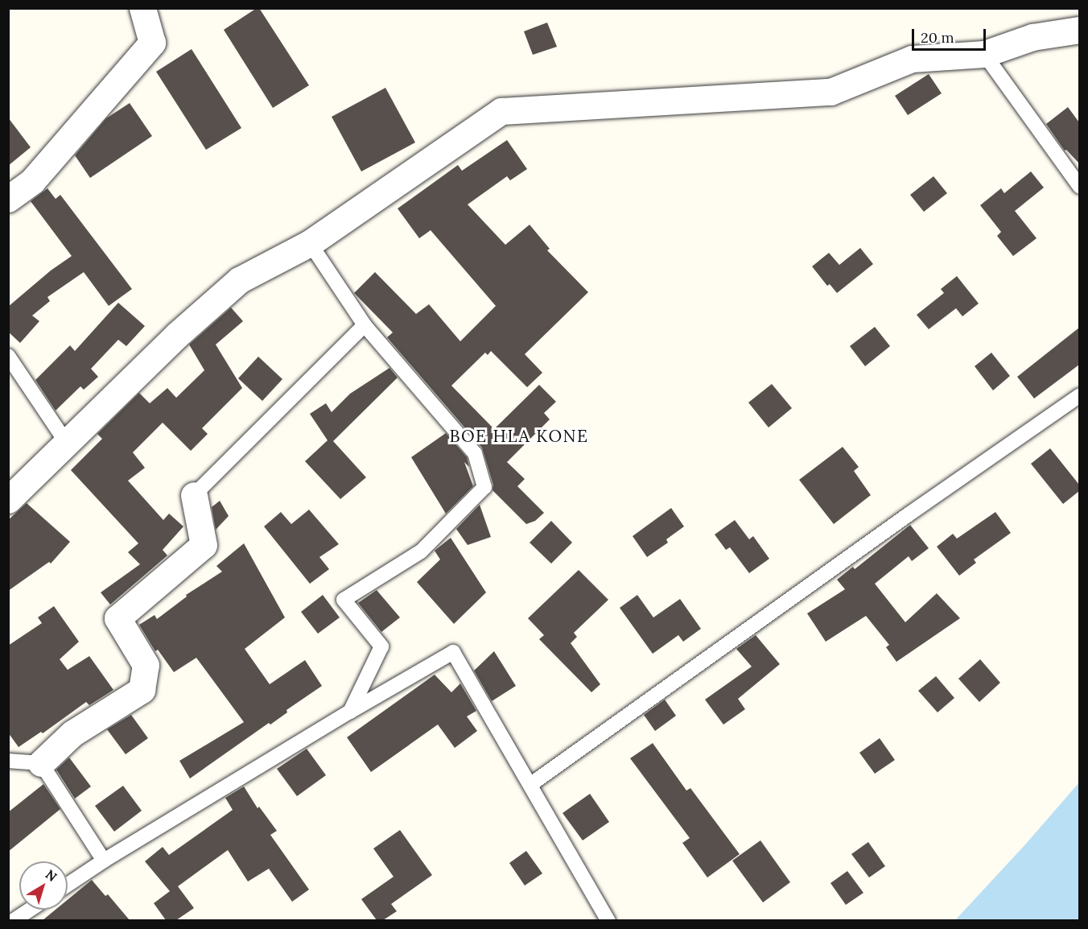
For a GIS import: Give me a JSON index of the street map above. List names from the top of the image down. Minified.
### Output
{"districts":["BOE HLA KONE"],"scale_bar":"20 m","north":"top right"}
